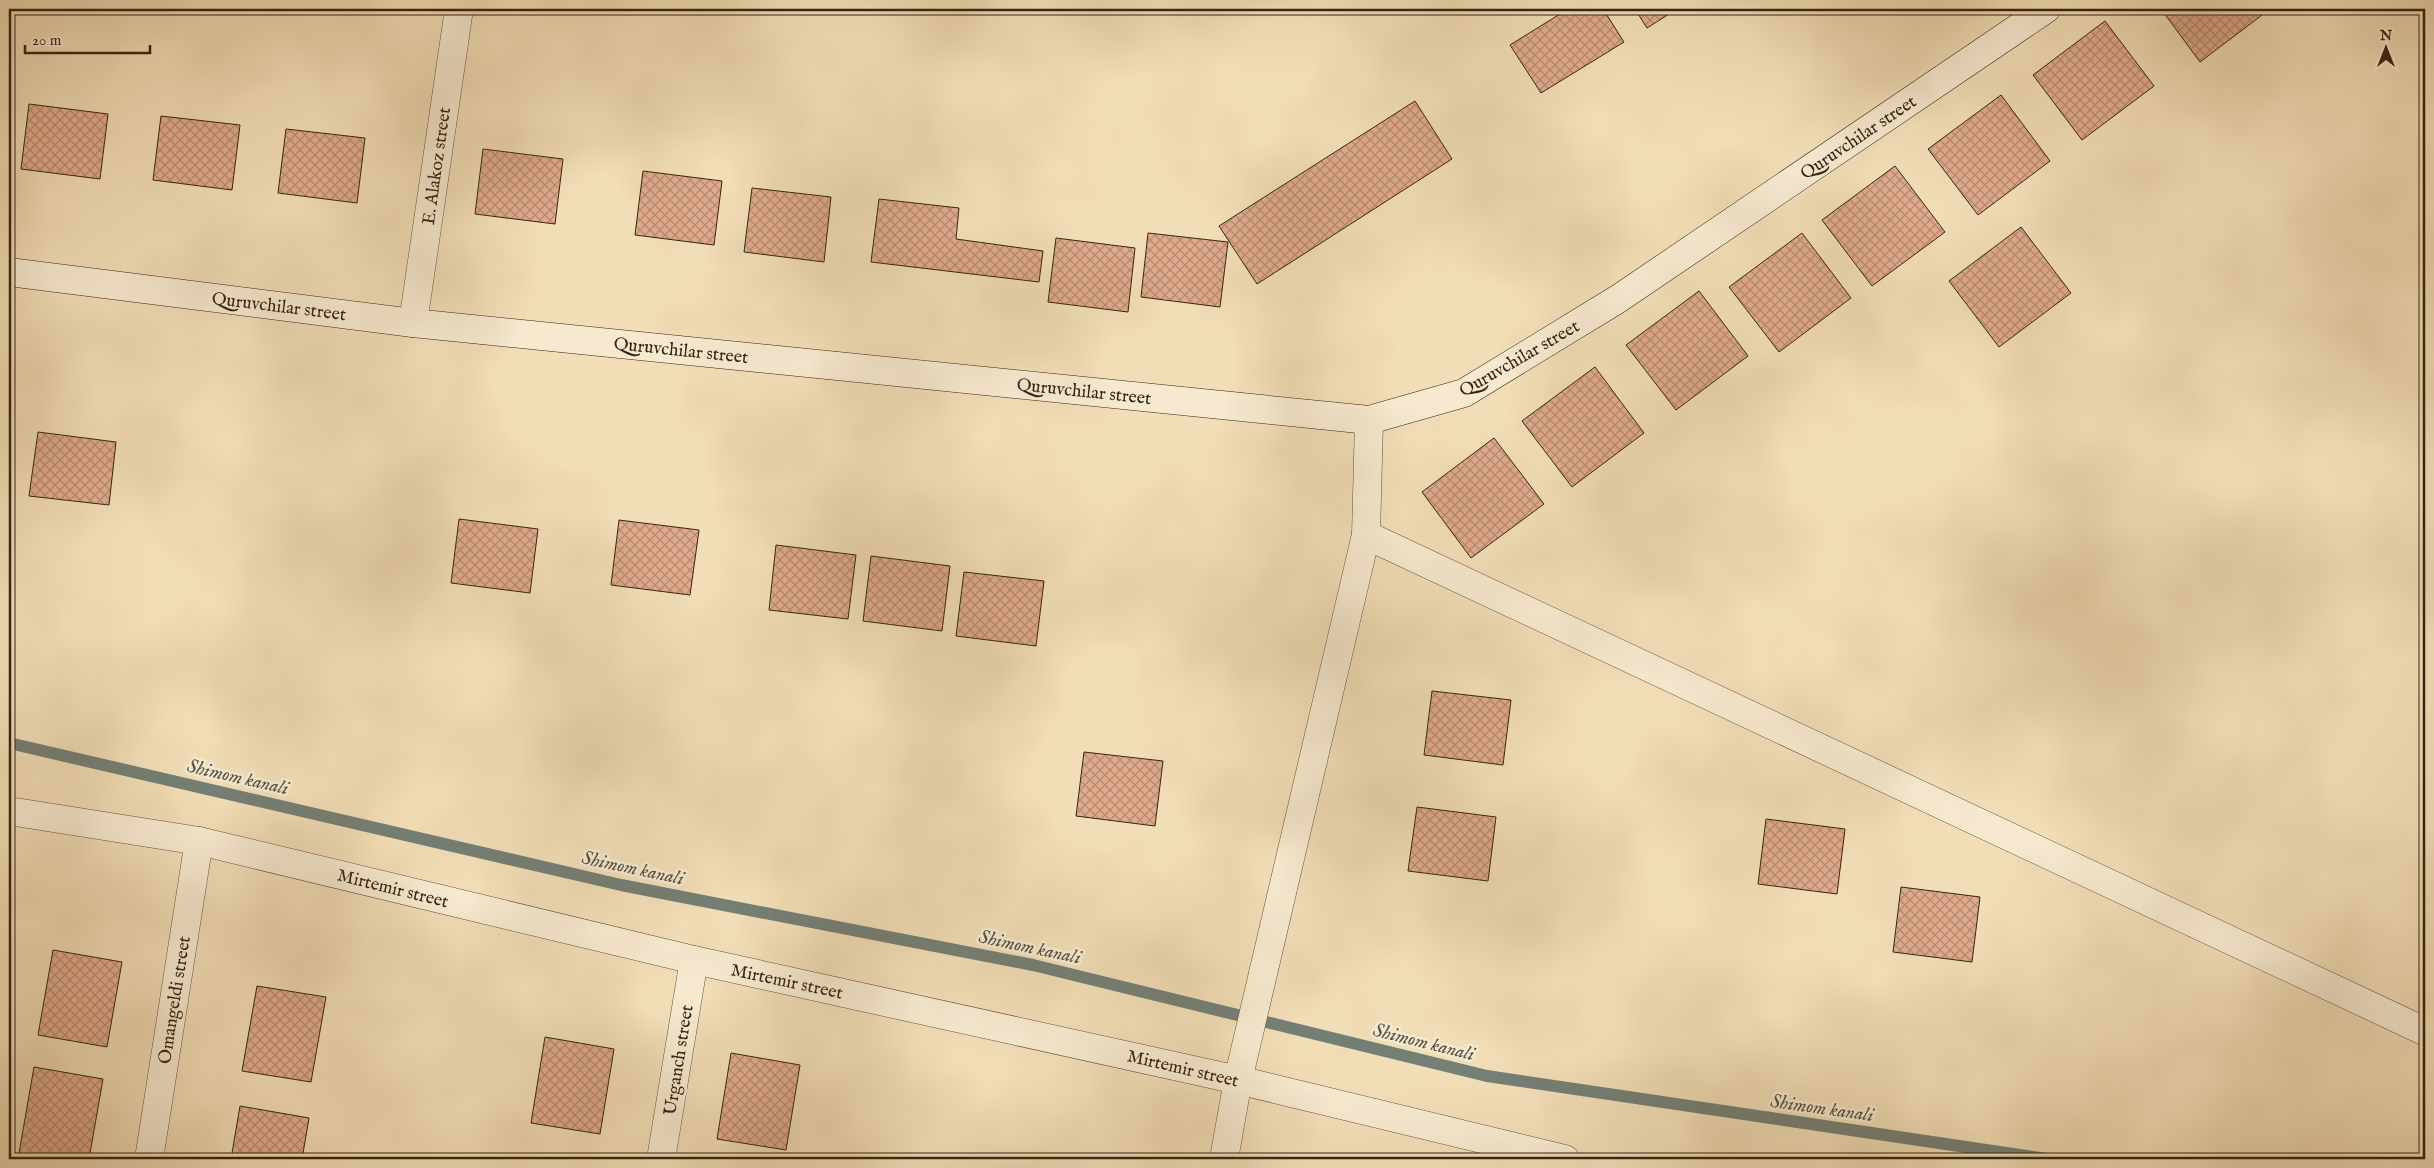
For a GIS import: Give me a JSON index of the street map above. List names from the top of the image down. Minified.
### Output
{"streets":{"street":["Quruvchilar street","E. Alakoz street","Mirtemir street","Omangeldi street","Urganch street"]},"crossings":[["Quruvchilar street","E. Alakoz street"],["Mirtemir street","Omangeldi street"],["Mirtemir street","Urganch street"]],"water":["Shimom kanali"],"scale_bar":"20 m","north":"top"}
